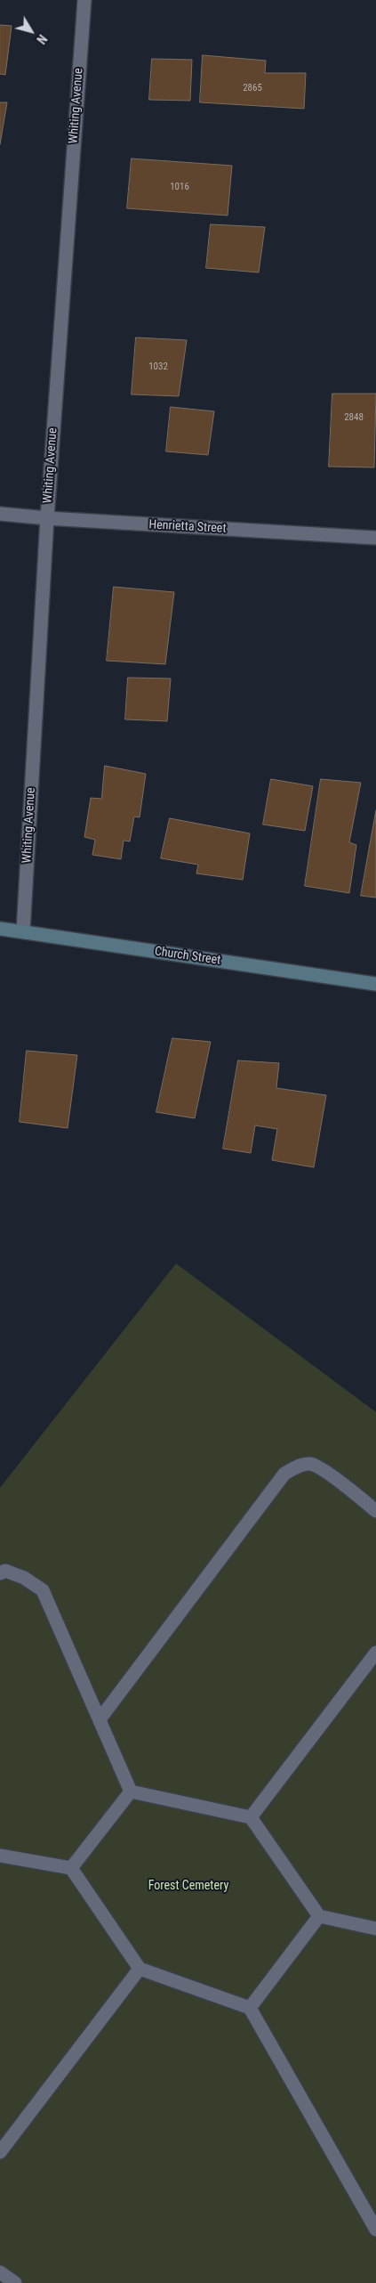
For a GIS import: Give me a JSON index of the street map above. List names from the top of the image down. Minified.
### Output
{"streets":{"main road":["Church Street"],"street":["Whiting Avenue","Henrietta Street"]},"crossings":[["Whiting Avenue","Henrietta Street"],["Whiting Avenue","Church Street"]],"parks":["Forest Cemetery"],"house_numbers":["2865","1016","1032","2848"],"north":"bottom right"}
